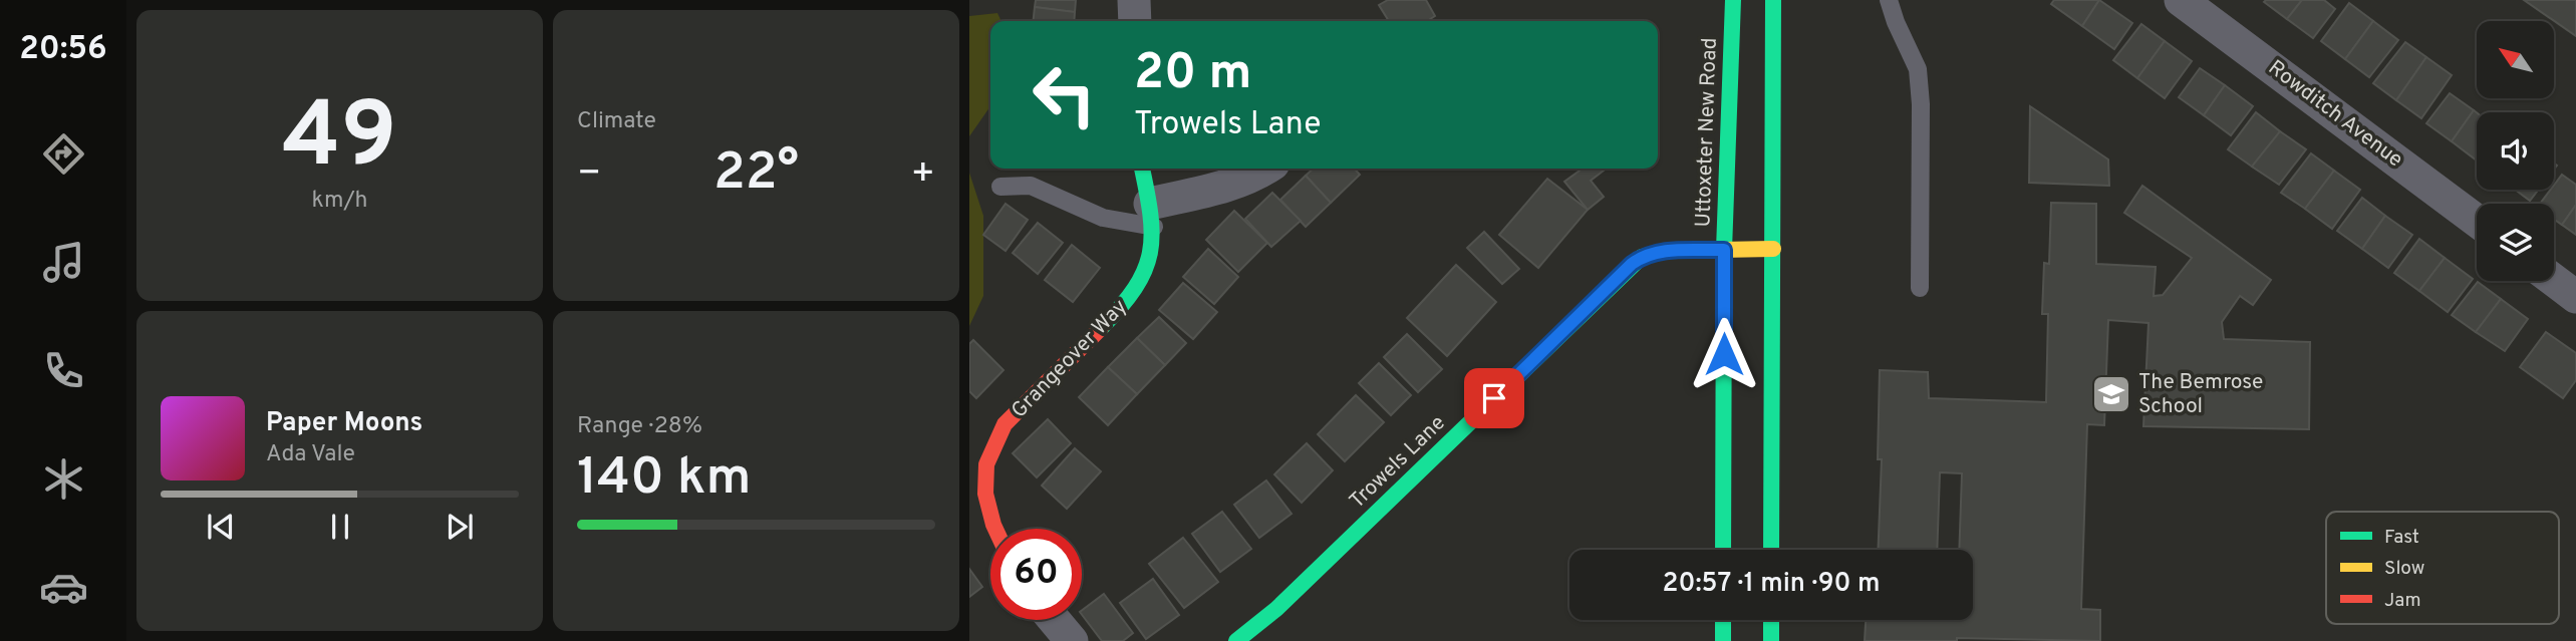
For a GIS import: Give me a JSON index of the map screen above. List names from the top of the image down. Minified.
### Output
{"streets":{"main road":["Uttoxeter New Road","Grangeover Way","Trowels Lane"],"street":["Rowditch Avenue"]},"crossings":[["Uttoxeter New Road","Trowels Lane"]],"places":{"school or university":["The Bemrose School"]},"legend":["Fast","Slow","Jam"],"north":"top left","page":{"tabs":"20:56","tile":[["49","km/h"],"Climate",["Range · 28%","140 km"]],"turn":["20 m","Trowels Lane"],"heat":["−","22°","+"],"song":["Paper Moons","Ada Vale"],"limit":"60","trip":"20:57 · 1 min · 90 m"}}
